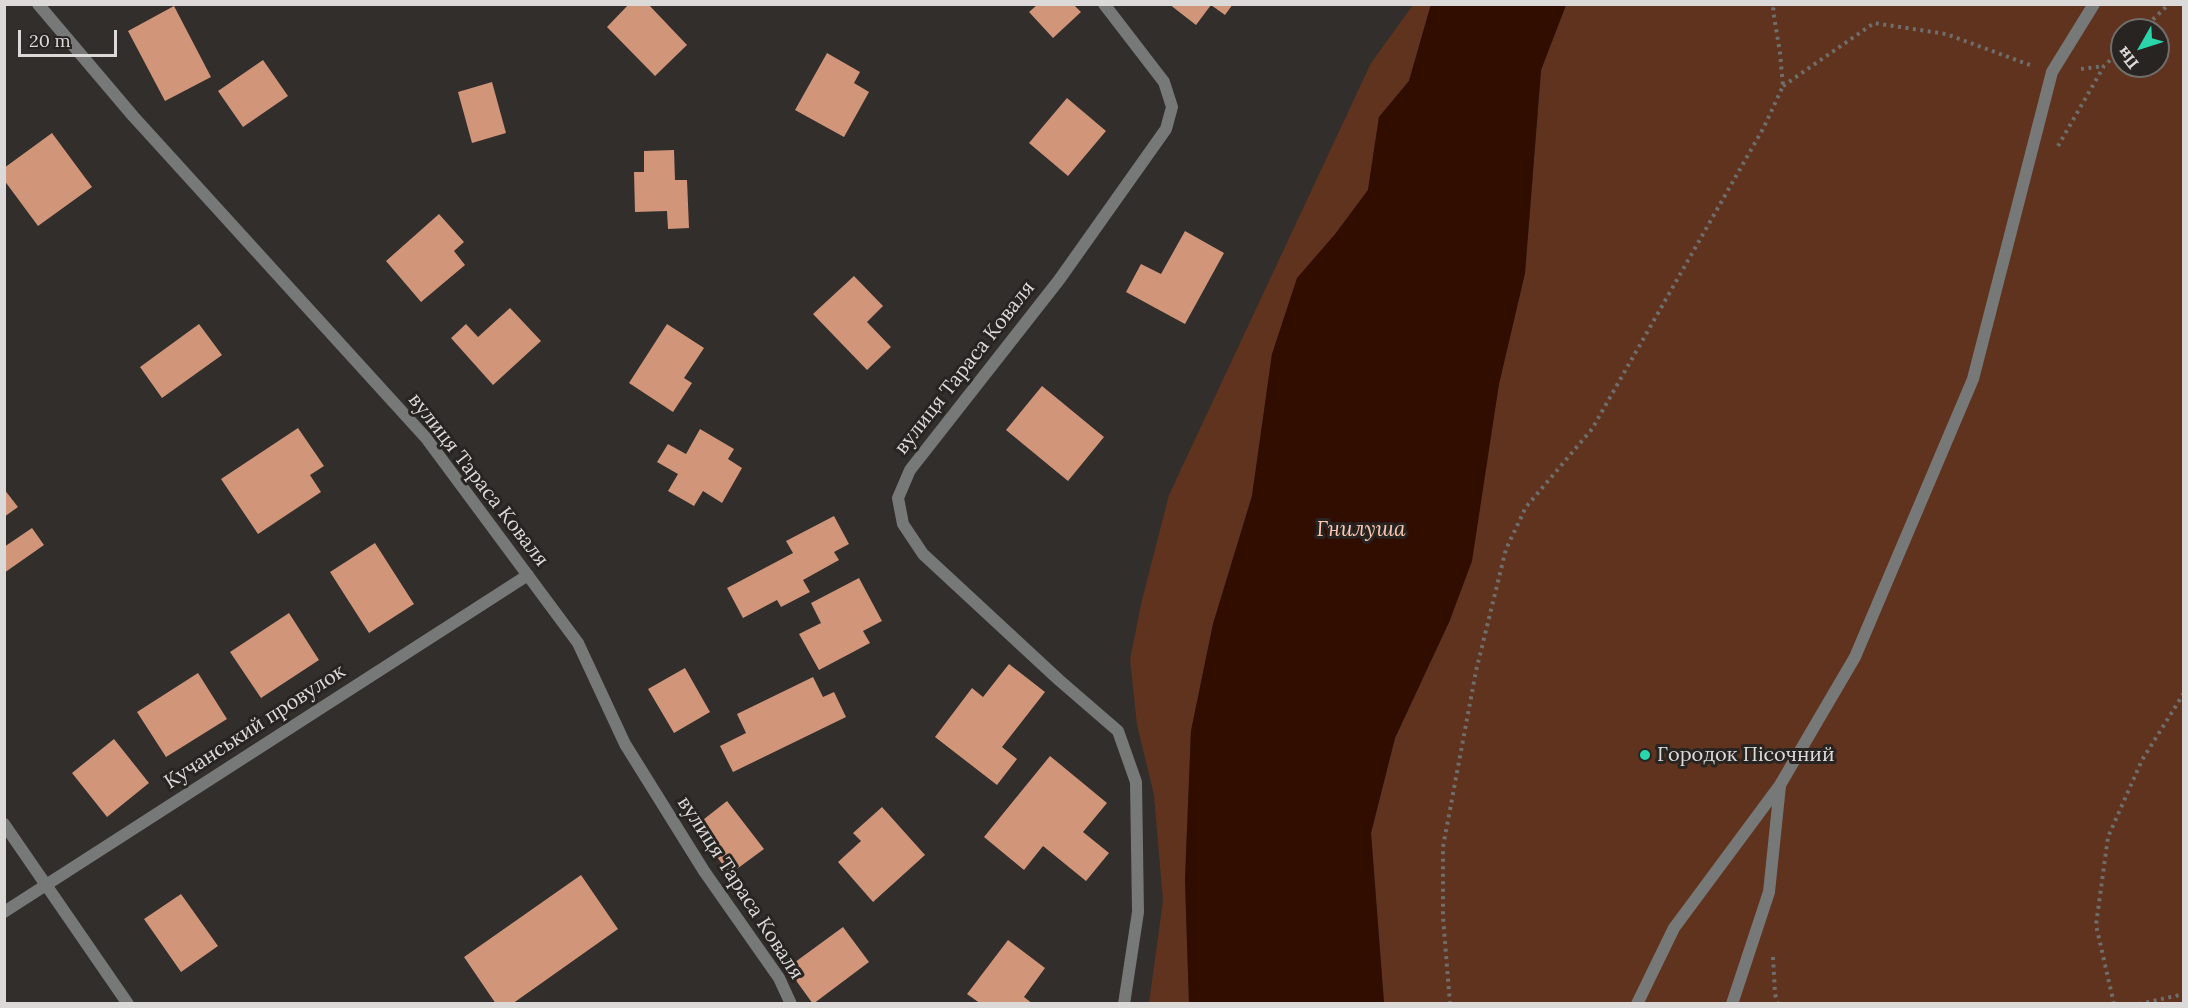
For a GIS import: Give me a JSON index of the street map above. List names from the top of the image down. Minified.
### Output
{"streets":{"street":["вулиця Тараса Коваля","Кучанський провулок"]},"crossings":[["вулиця Тараса Коваля","Кучанський провулок"]],"water":["Гнилуша"],"places":["Городок Пісочний"],"scale_bar":"20 m","north":"bottom left"}
